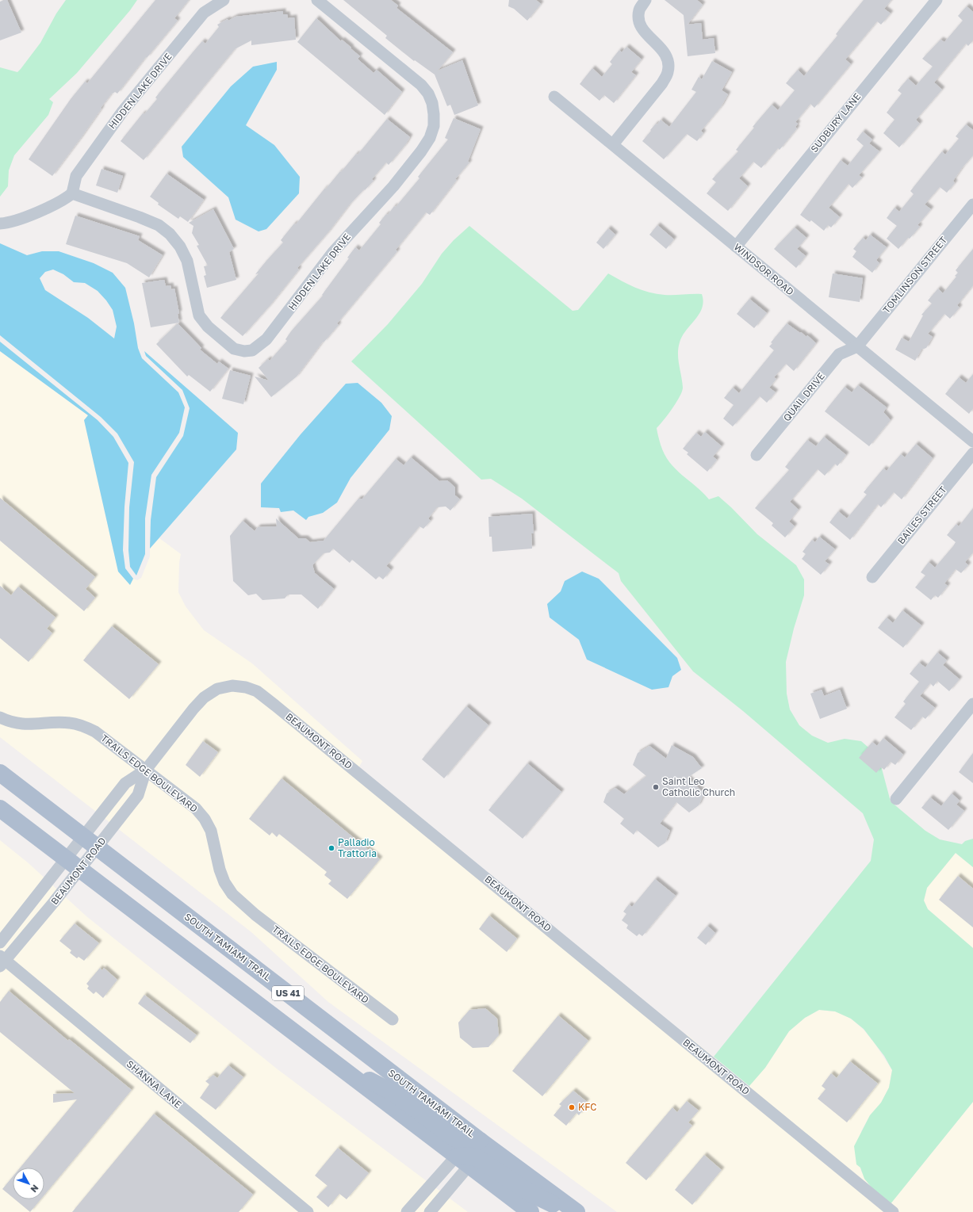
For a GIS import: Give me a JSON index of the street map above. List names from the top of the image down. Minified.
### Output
{"streets":{"main road":["SOUTH TAMIAMI TRAIL","US 41"],"street":["HIDDEN LAKE DRIVE","SUDBURY LANE","WINDSOR ROAD","TOMLINSON STREET","QUAIL DRIVE","BAILES STREET","BEAUMONT ROAD","TRAILS EDGE BOULEVARD","SHANNA LANE"]},"crossings":[["SUDBURY LANE","WINDSOR ROAD"],["WINDSOR ROAD","TOMLINSON STREET"],["WINDSOR ROAD","QUAIL DRIVE"],["TOMLINSON STREET","QUAIL DRIVE"],["BEAUMONT ROAD","TRAILS EDGE BOULEVARD"],["BEAUMONT ROAD","SOUTH TAMIAMI TRAIL"],["BEAUMONT ROAD","US 41"],["BEAUMONT ROAD","SHANNA LANE"]],"places":["Saint Leo Catholic Church","Palladio Trattoria","KFC"],"north":"bottom right"}
